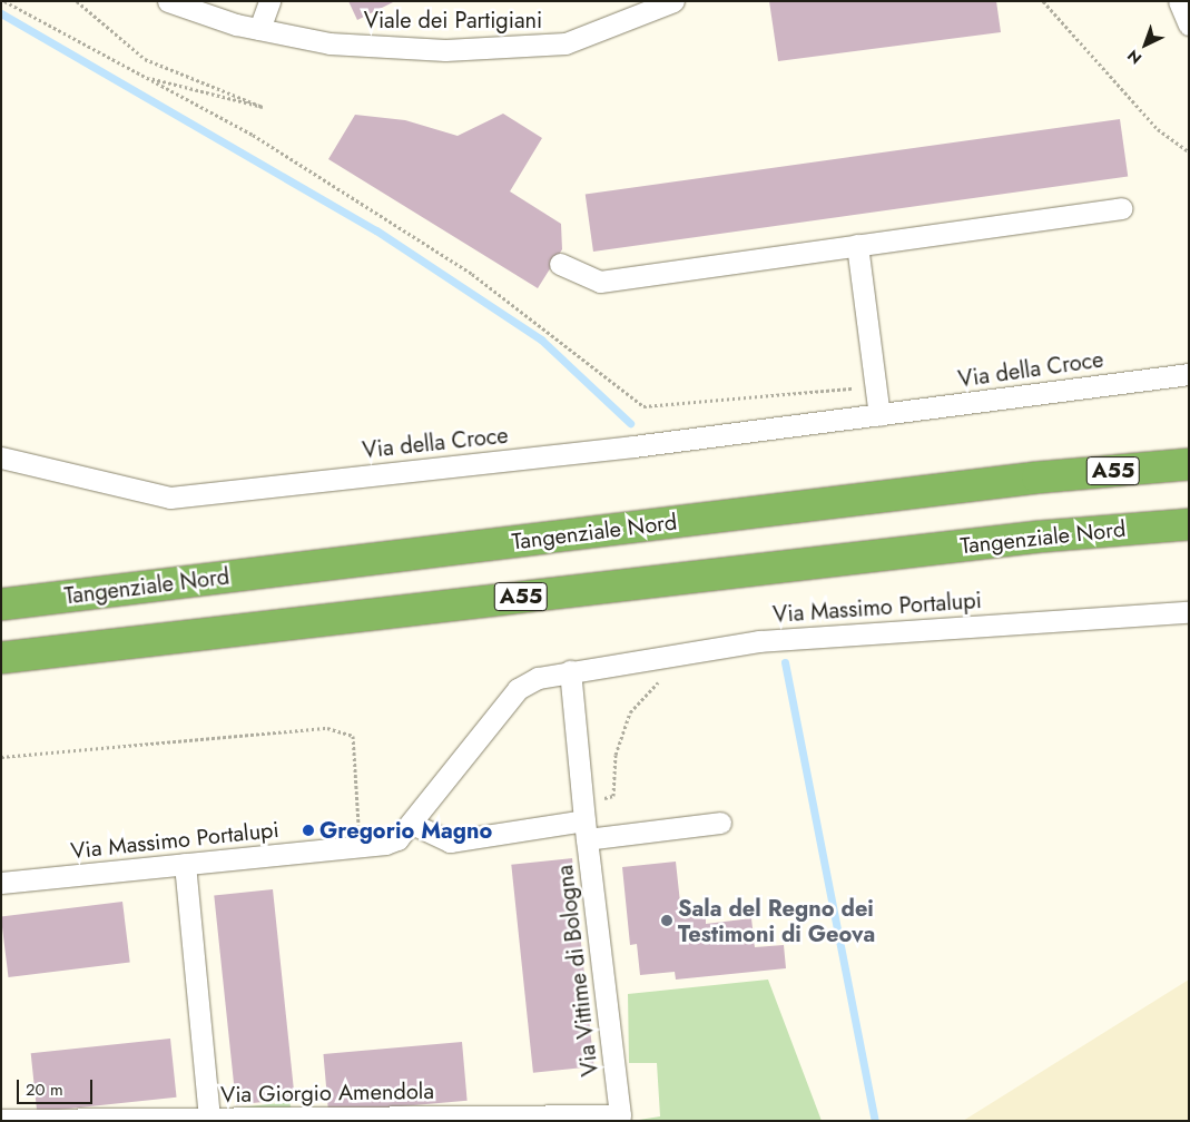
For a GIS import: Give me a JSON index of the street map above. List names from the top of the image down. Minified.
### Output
{"streets":{"highway":["A55","Tangenziale Nord"],"street":["Viale dei Partigiani","Via della Croce","Via Massimo Portalupi","Via Vittime di Bologna","Via Giorgio Amendola"]},"crossings":[["Via Vittime di Bologna","Via Giorgio Amendola"]],"places":["Gregorio Magno","Sala del Regno dei Testimoni di Geova"],"scale_bar":"20 m","north":"bottom left"}
